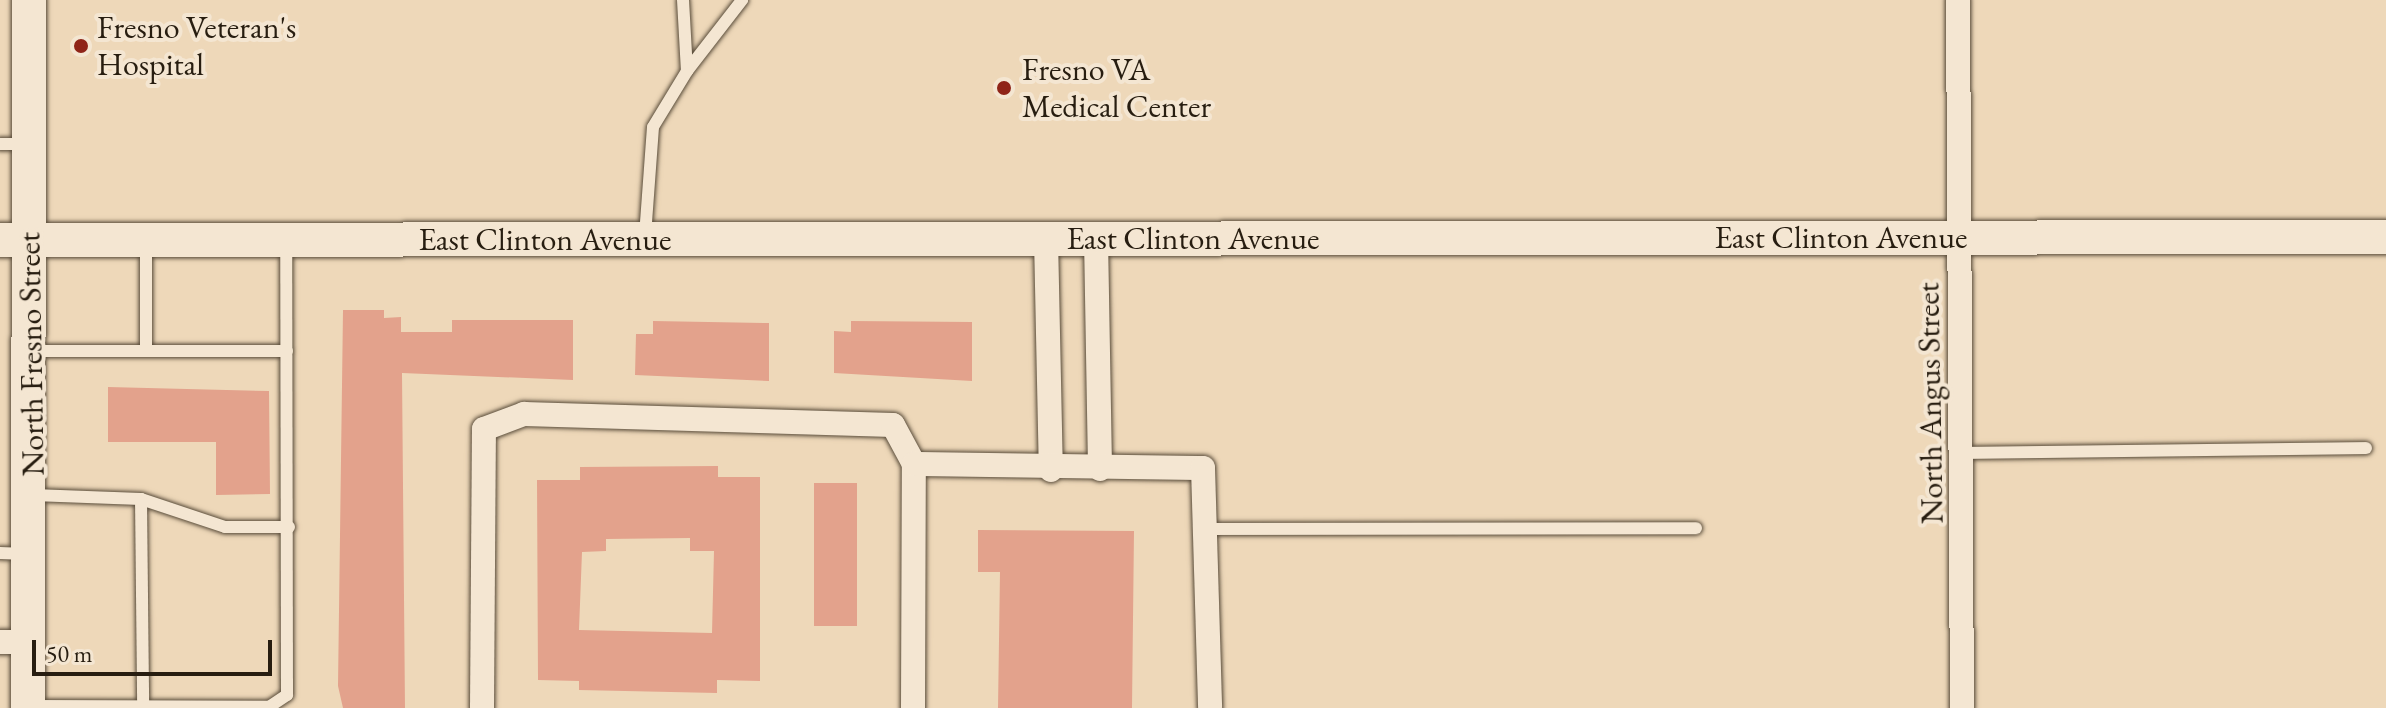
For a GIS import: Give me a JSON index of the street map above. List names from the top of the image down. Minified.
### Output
{"streets":{"main road":["East Clinton Avenue","North Fresno Street"],"street":["North Angus Street"]},"crossings":[["East Clinton Avenue","North Fresno Street"],["East Clinton Avenue","North Angus Street"]],"places":["Fresno Veteran's Hospital","Fresno VA Medical Center"],"scale_bar":"50 m"}
